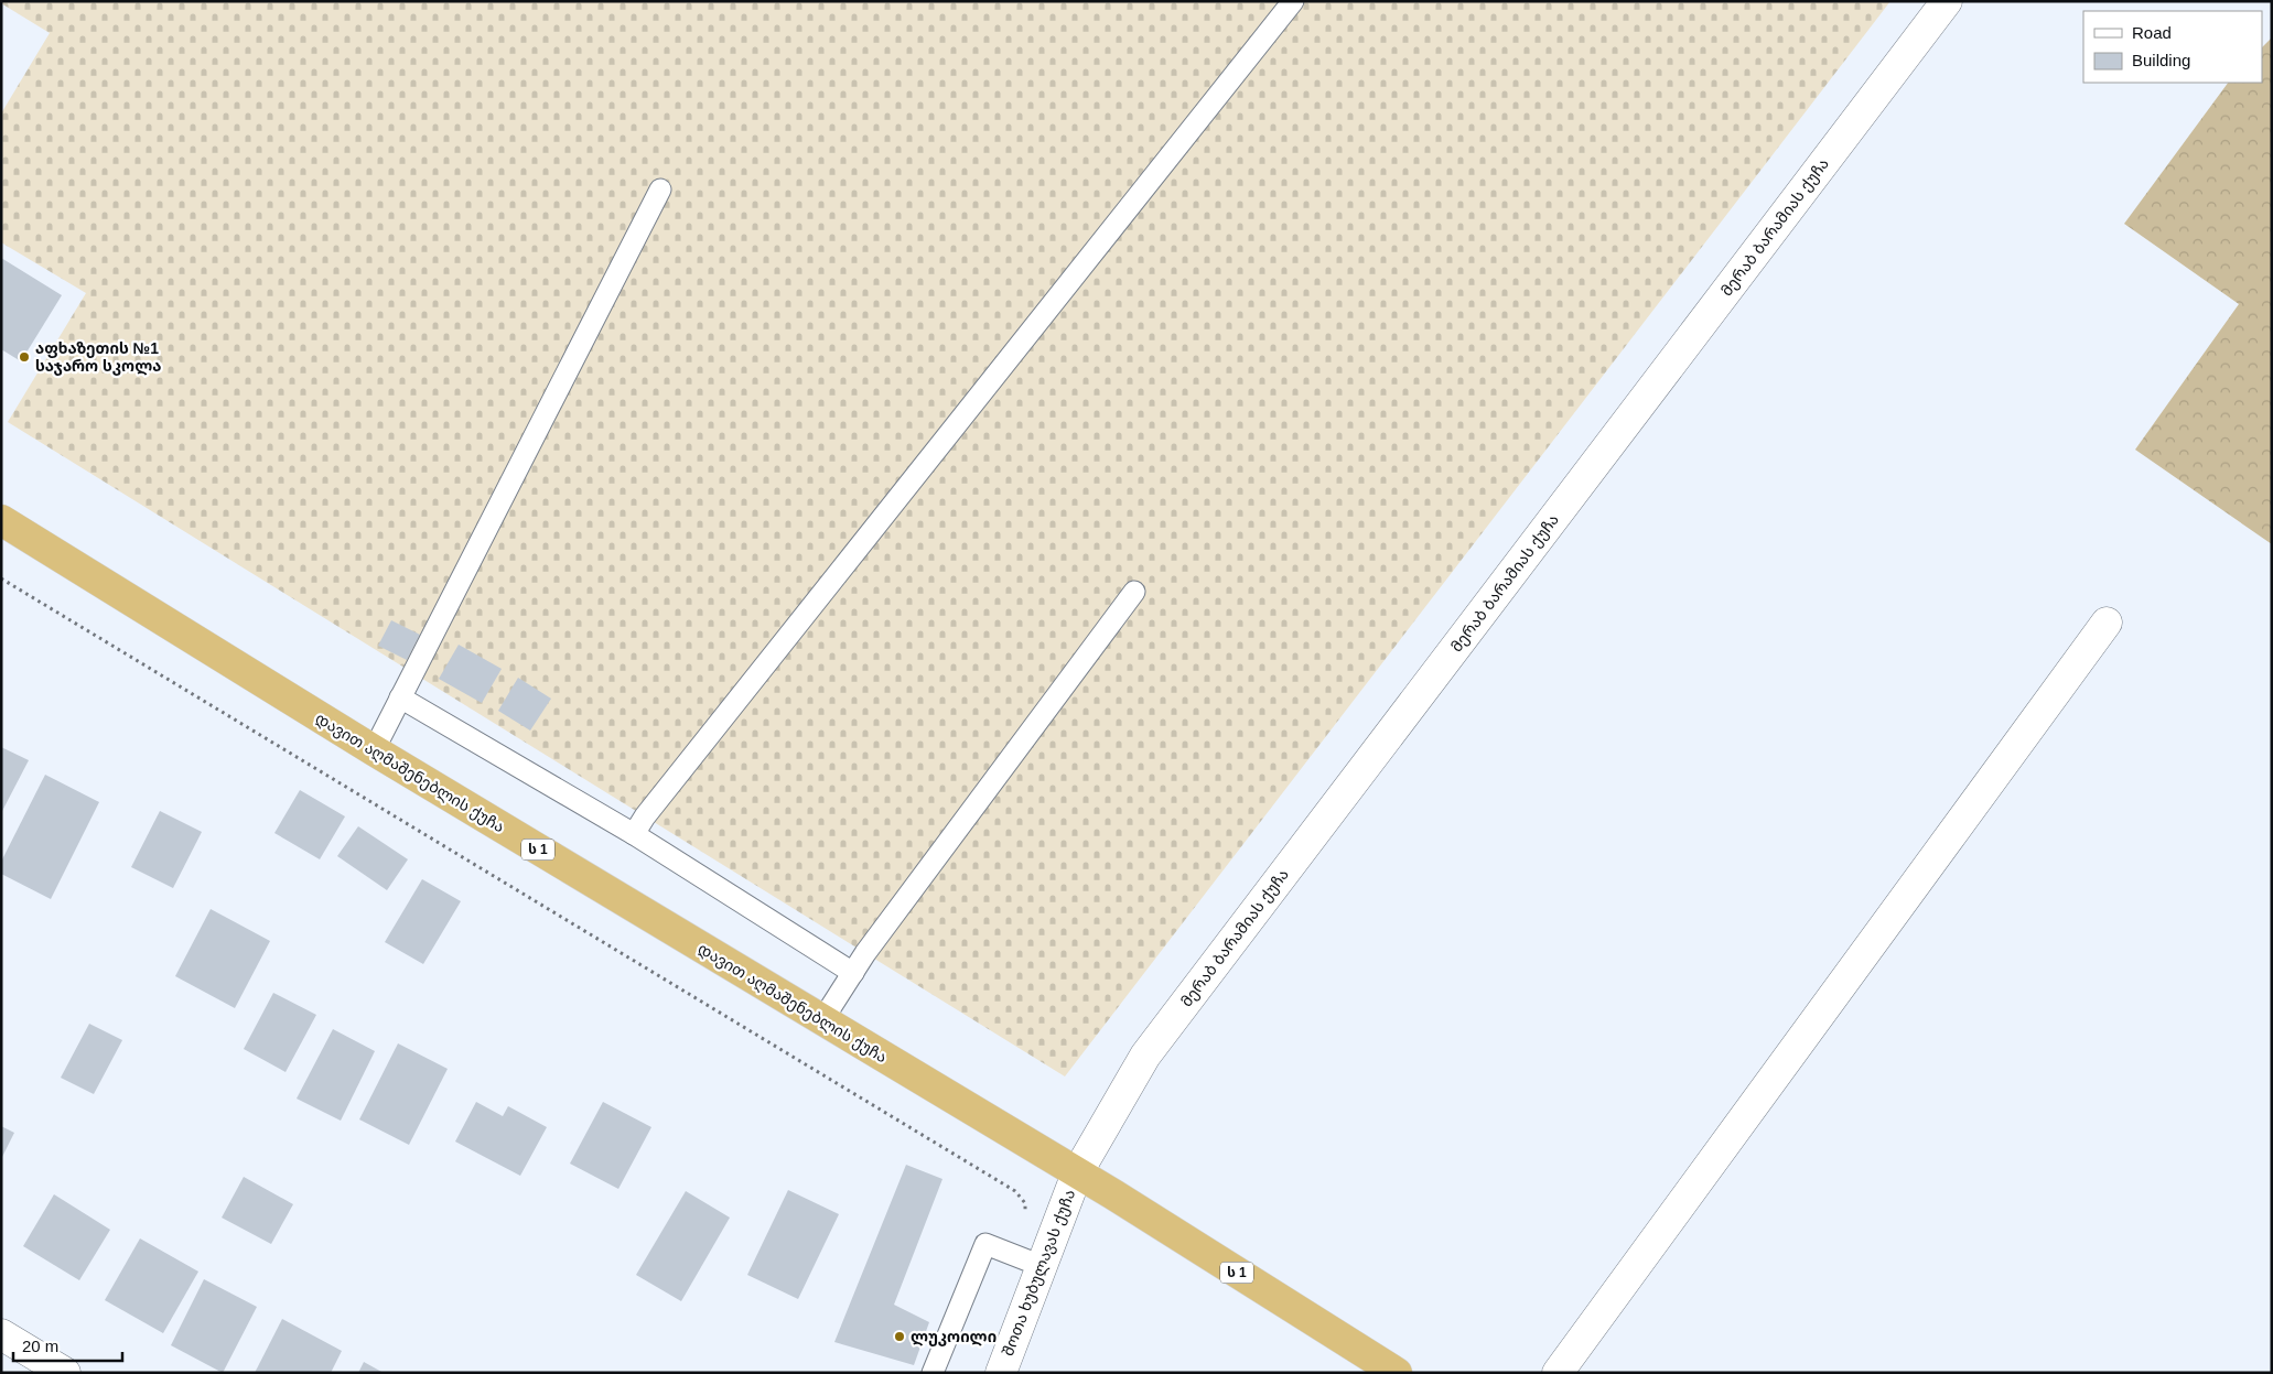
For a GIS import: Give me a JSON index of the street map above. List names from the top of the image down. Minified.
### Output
{"streets":{"highway":["დავით აღმაშენებლის ქუჩა","ს 1"],"main road":["მერაბ ბარამიას ქუჩა","შოთა ხუბულავას ქუჩა"]},"crossings":[["მერაბ ბარამიას ქუჩა","დავით აღმაშენებლის ქუჩა"],["მერაბ ბარამიას ქუჩა","ს 1"],["მერაბ ბარამიას ქუჩა","შოთა ხუბულავას ქუჩა"],["დავით აღმაშენებლის ქუჩა","ს 1"],["დავით აღმაშენებლის ქუჩა","შოთა ხუბულავას ქუჩა"],["ს 1","შოთა ხუბულავას ქუჩა"]],"places":["აფხაზეთის №1 საჯარო სკოლა","ლუკოილი"],"legend":["Road","Building"],"scale_bar":"20 m"}
